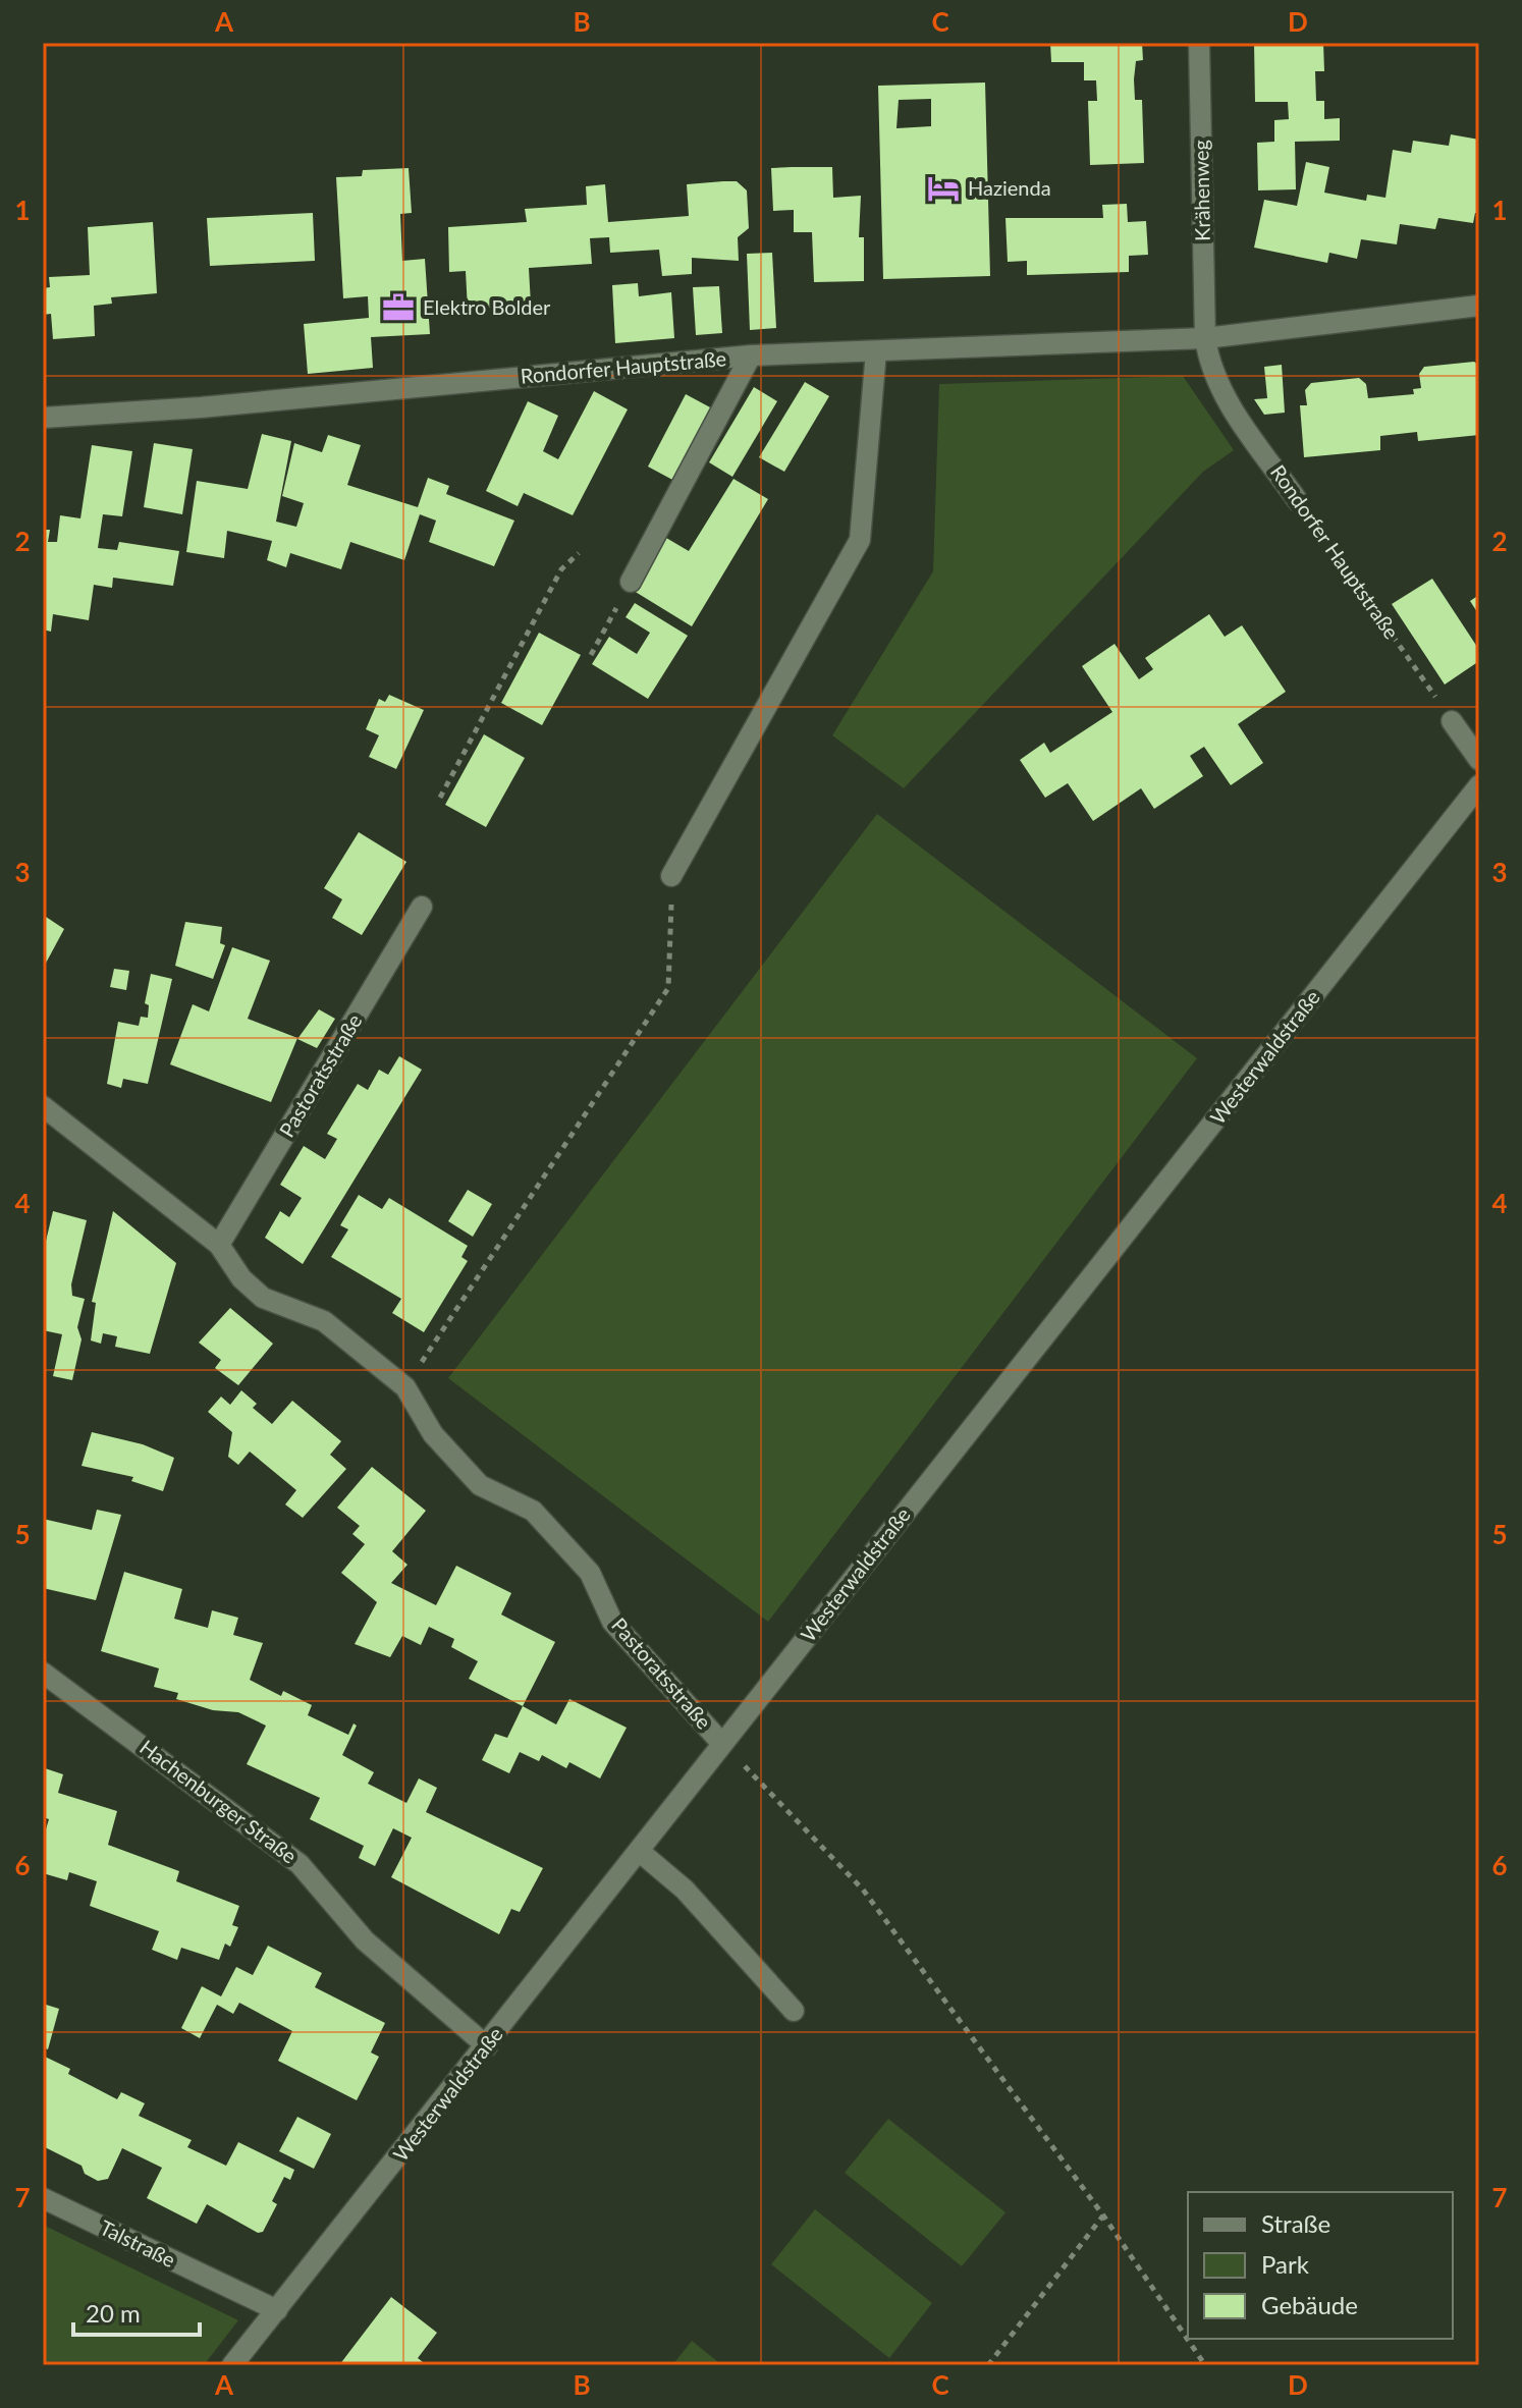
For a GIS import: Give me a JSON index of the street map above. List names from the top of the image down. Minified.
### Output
{"streets":{"street":["Krähenweg","Rondorfer Hauptstraße","Westerwaldstraße","Pastoratsstraße","Hachenburger Straße","Talstraße"]},"crossings":[["Krähenweg","Rondorfer Hauptstraße"],["Westerwaldstraße","Pastoratsstraße"],["Westerwaldstraße","Hachenburger Straße"],["Westerwaldstraße","Talstraße"]],"places":{"hotel":["Hazienda"],"office":["Elektro Bolder"]},"legend":["Straße","Park","Gebäude"],"scale_bar":"20 m","grid":{"columns":["A","B","C","D"],"rows":["1","2","3","4","5","6","7"]}}
